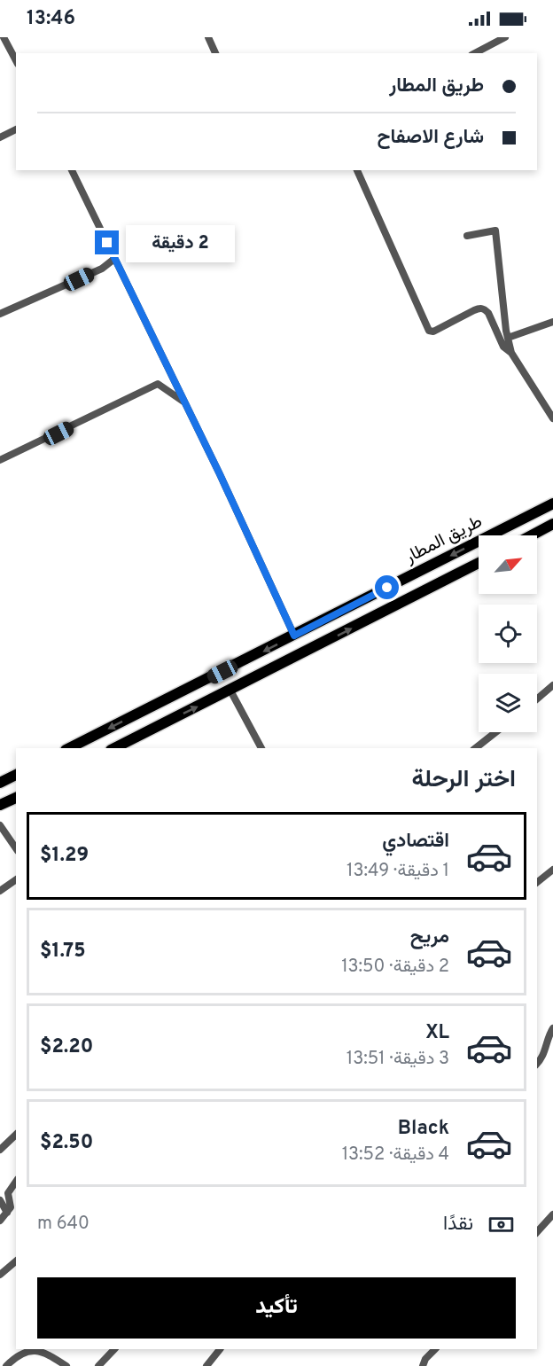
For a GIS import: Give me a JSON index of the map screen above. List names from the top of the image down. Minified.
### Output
{"streets":{"highway":["طريق المطار"]},"north":"top right","page":{"status":"13:46","banner":["طريق المطار","شارع الاصفاح"],"bubble":"2 دقيقة","heading":"اختر الرحلة","list":[{"name":"اقتصادي","note":"1 دقيقة · 13:49","value":"$1.29"},{"name":"مريح","note":"2 دقيقة · 13:50","value":"$1.75"},{"name":"XL","note":"3 دقيقة · 13:51","value":"$2.20"},{"name":"Black","note":"4 دقيقة · 13:52","value":"$2.50"}],"pay":["نقدًا","640 m"],"buttons":"تأكيد"}}
